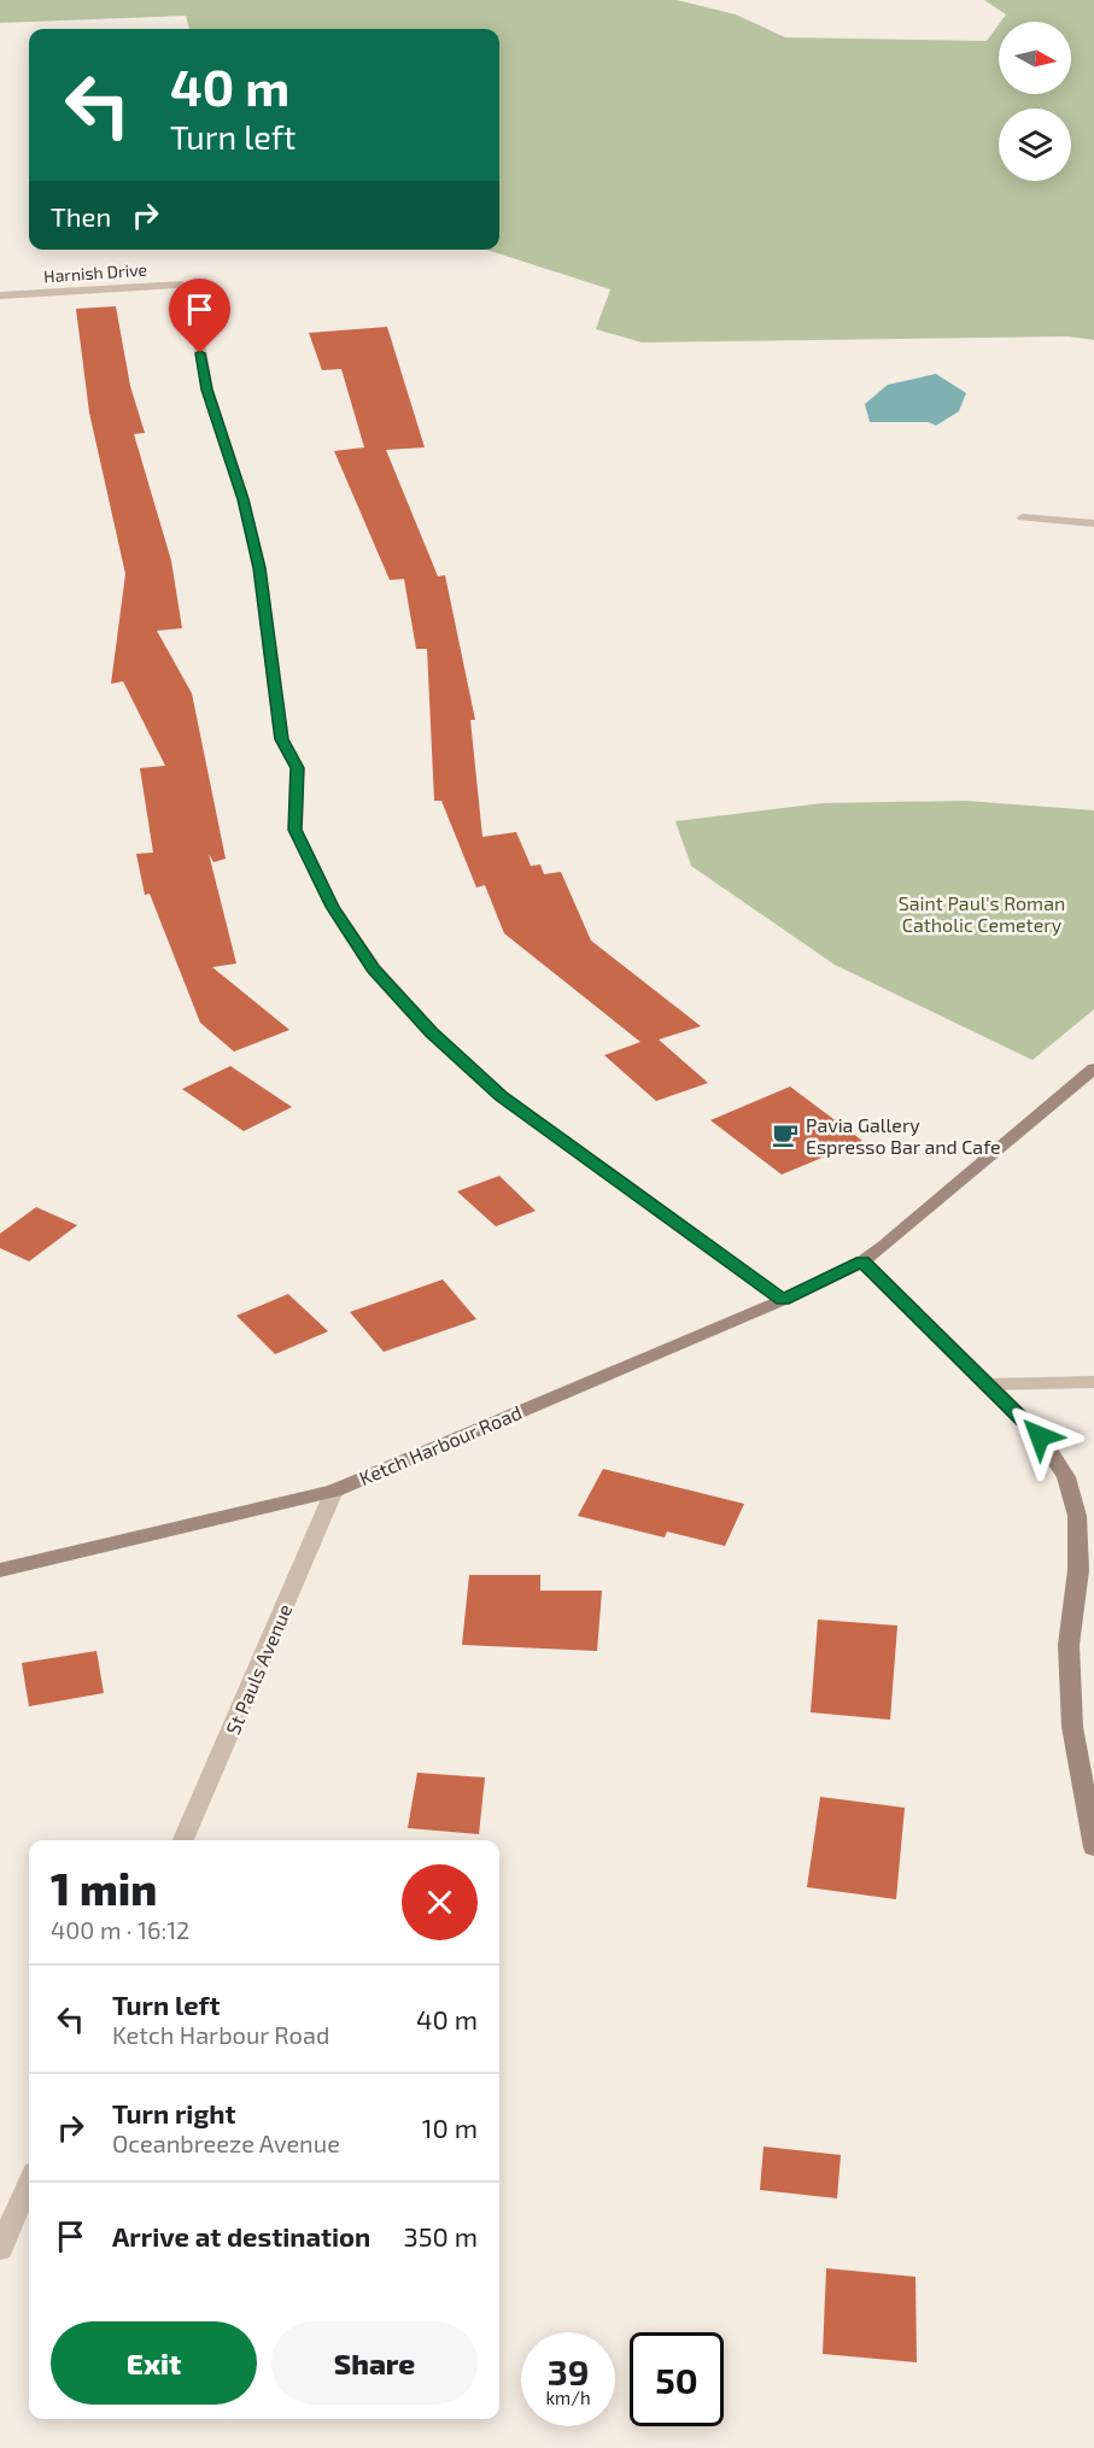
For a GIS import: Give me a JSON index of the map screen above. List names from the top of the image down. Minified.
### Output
{"streets":{"main road":["Ketch Harbour Road"],"street":["Harnish Drive","St Pauls Avenue"]},"crossings":[["Harnish Drive","Ketch Harbour Road"],["Ketch Harbour Road","St Pauls Avenue"]],"parks":["Saint Paul's Roman Catholic Cemetery"],"places":{"cafe":["Pavia Gallery Espresso Bar and Cafe"]},"north":"right","page":{"turn":["40 m","Turn left"],"then":"Then","heading":["1 min","400 m · 16:12"],"list":[{"name":"Turn left","note":"Ketch Harbour Road","value":"40 m"},{"name":"Turn right","note":"Oceanbreeze Avenue","value":"10 m"},{"name":"Arrive at destination","value":"350 m"}],"buttons":["Exit","Share"],"speed":"39 km/h","limit":"50"}}
